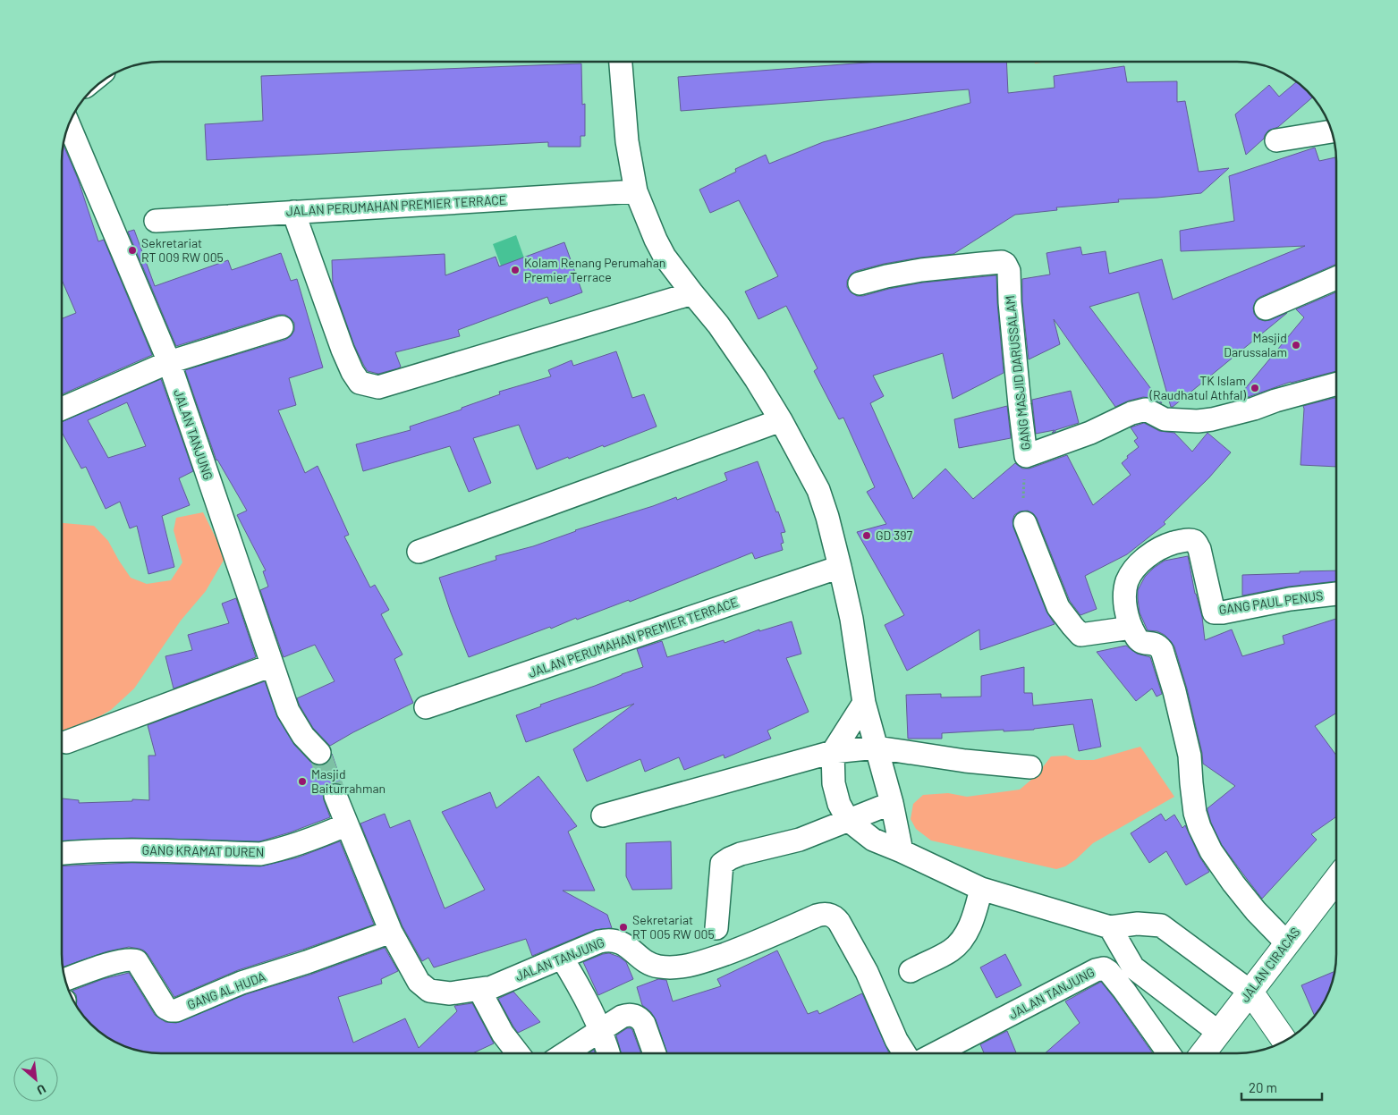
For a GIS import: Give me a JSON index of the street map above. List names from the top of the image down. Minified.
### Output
{"streets":{"street":["JALAN PERUMAHAN PREMIER TERRACE","GANG MASJID DARUSSALAM","JALAN TANJUNG","GANG PAUL PENUS","GANG KRAMAT DUREN","JALAN CIRACAS","GANG AL HUDA"]},"crossings":[["JALAN TANJUNG","GANG KRAMAT DUREN"],["JALAN TANJUNG","GANG AL HUDA"]],"places":["Sekretariat RT 009 RW 005","Kolam Renang Perumahan Premier Terrace","Masjid Darussalam","TK Islam (Raudhatul Athfal)","GD 397","Masjid Baiturrahman","Sekretariat RT 005 RW 005"],"scale_bar":"20 m","north":"bottom right"}
